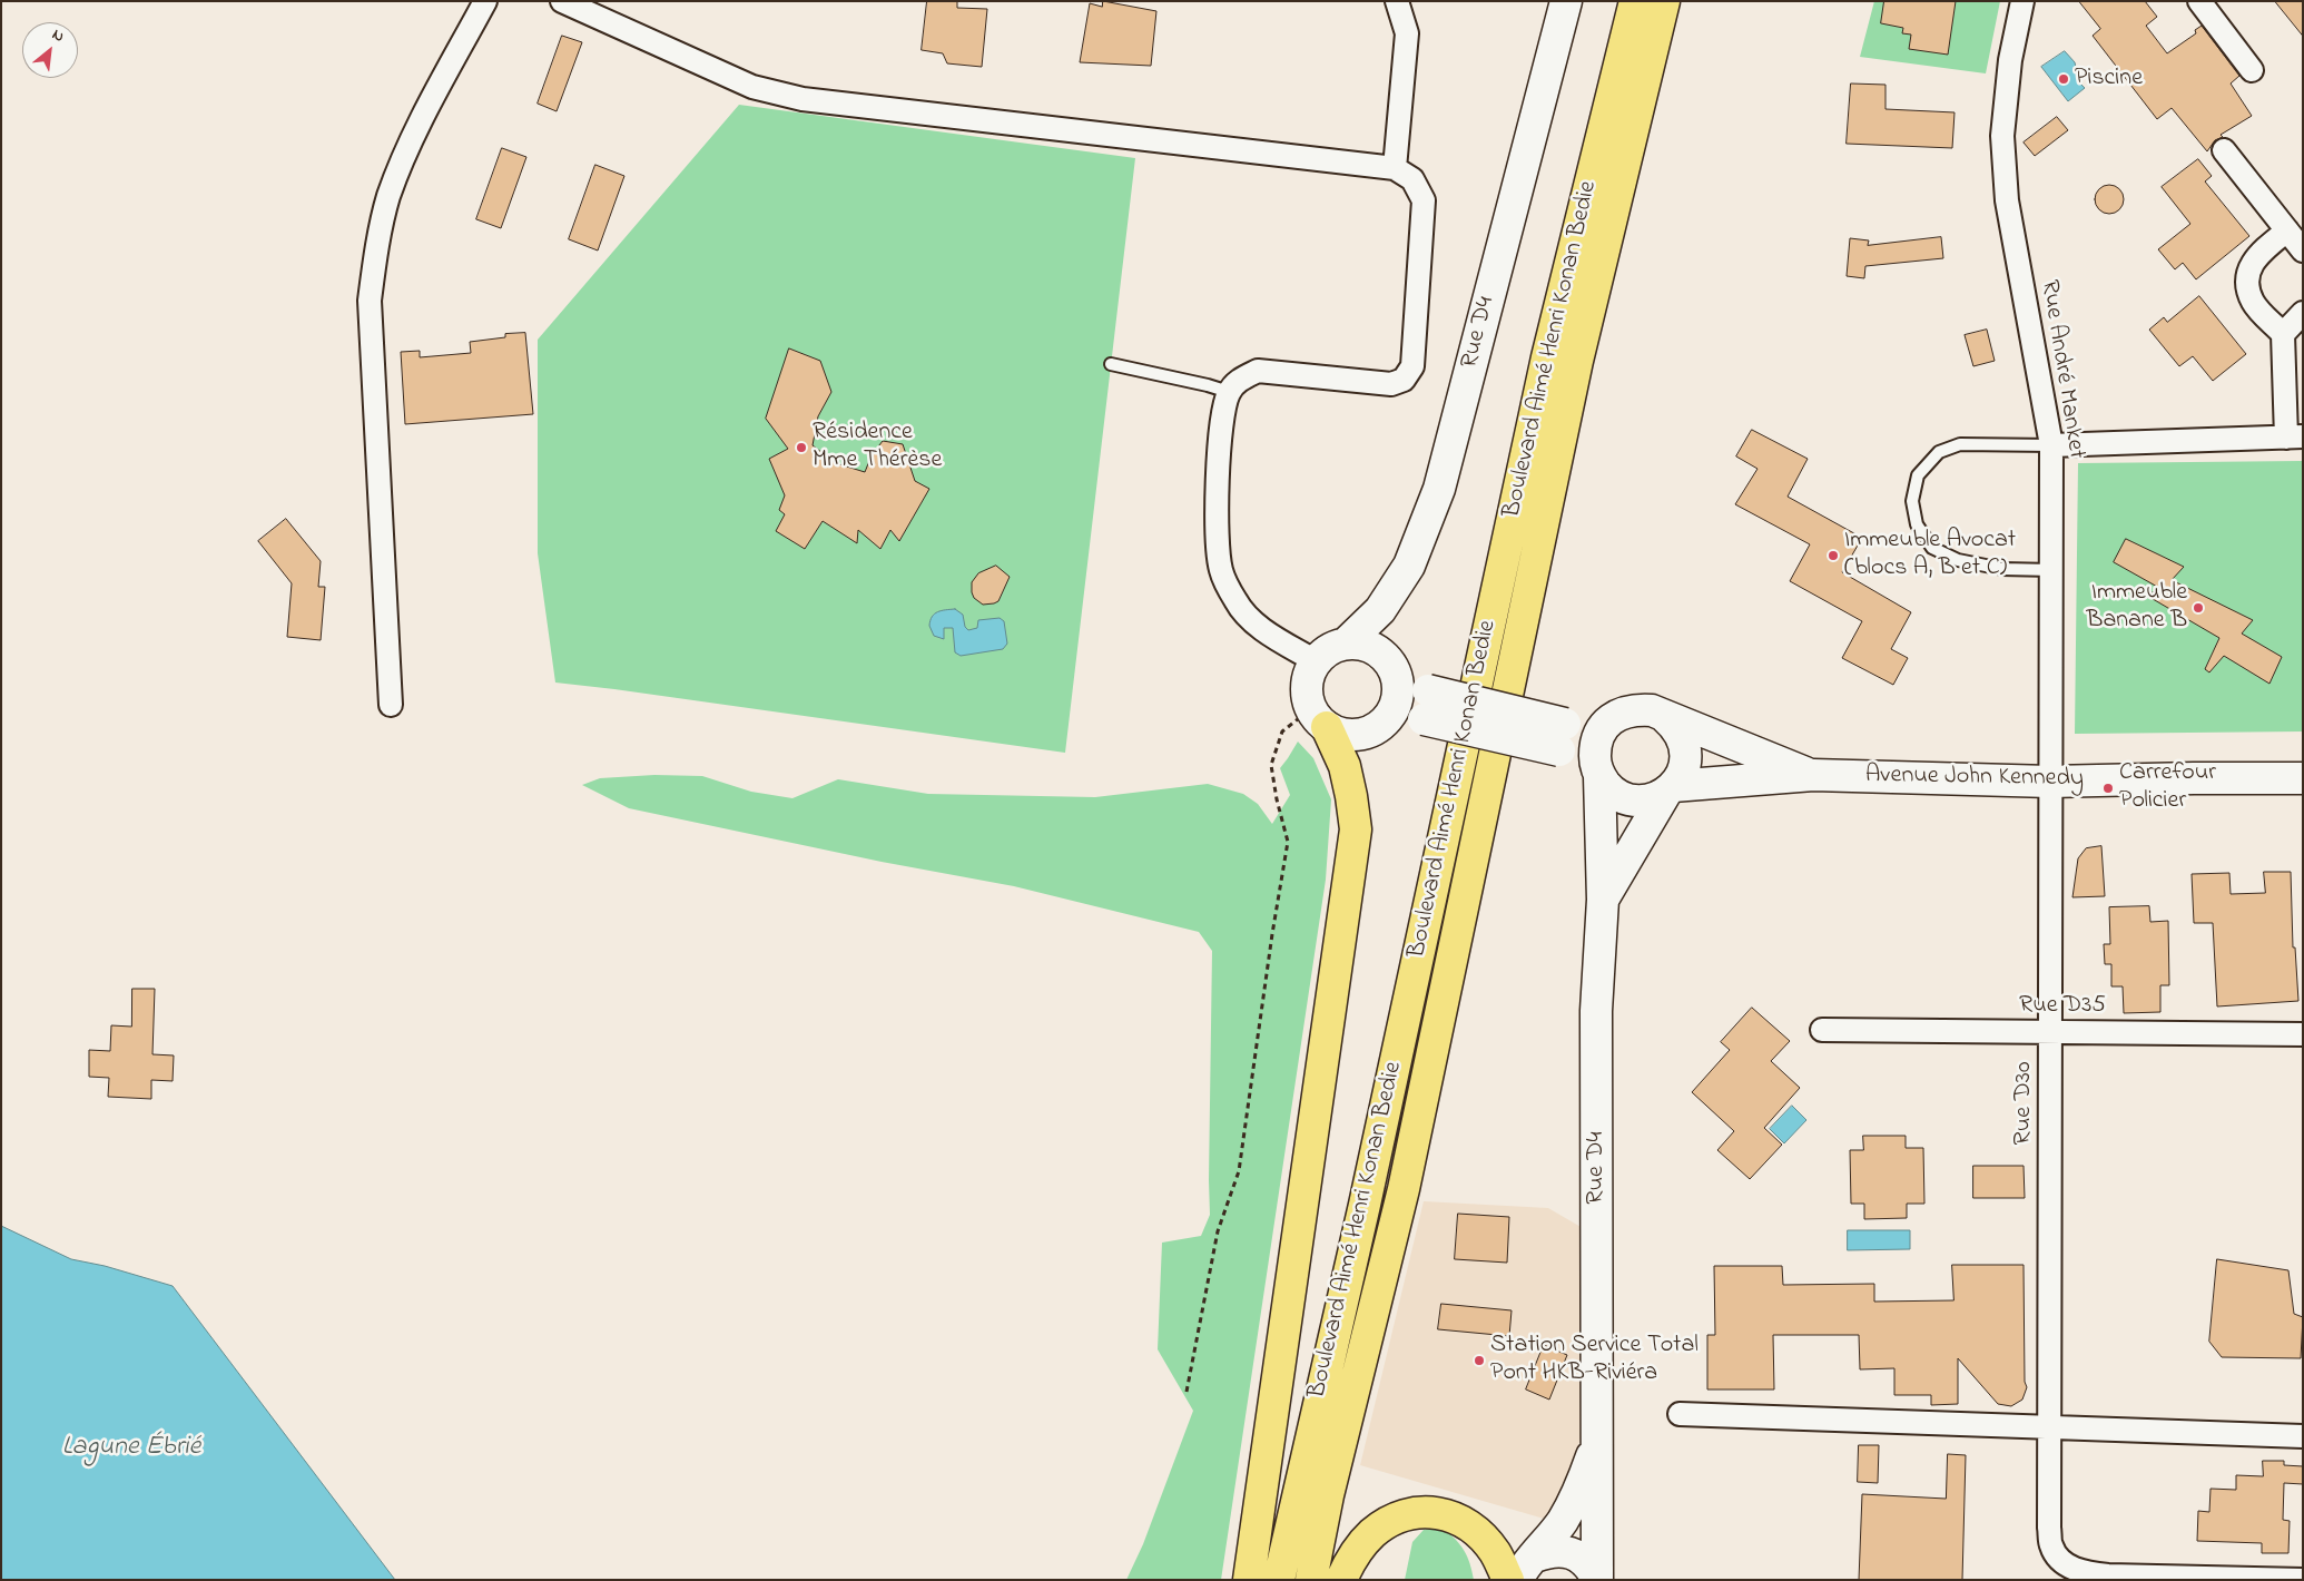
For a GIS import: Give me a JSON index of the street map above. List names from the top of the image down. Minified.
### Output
{"streets":{"highway":["Boulevard Aimé Henri Konan Bedie"],"main road":["Rue D4","Avenue John Kennedy"],"street":["Rue André Manket","Rue D35","Rue D30"]},"crossings":[["Rue D4","Avenue John Kennedy"],["Rue André Manket","Avenue John Kennedy"],["Rue André Manket","Rue D30"],["Avenue John Kennedy","Rue D30"],["Rue D35","Rue D30"]],"water":["Lagune Ébrié"],"places":["Piscine","Résidence Mme Thérèse","Immeuble Avocat (blocs A, B et C)","Immeuble Banane B","Carrefour Policier","Station Service Total Pont HKB-Riviéra"],"north":"top right"}
